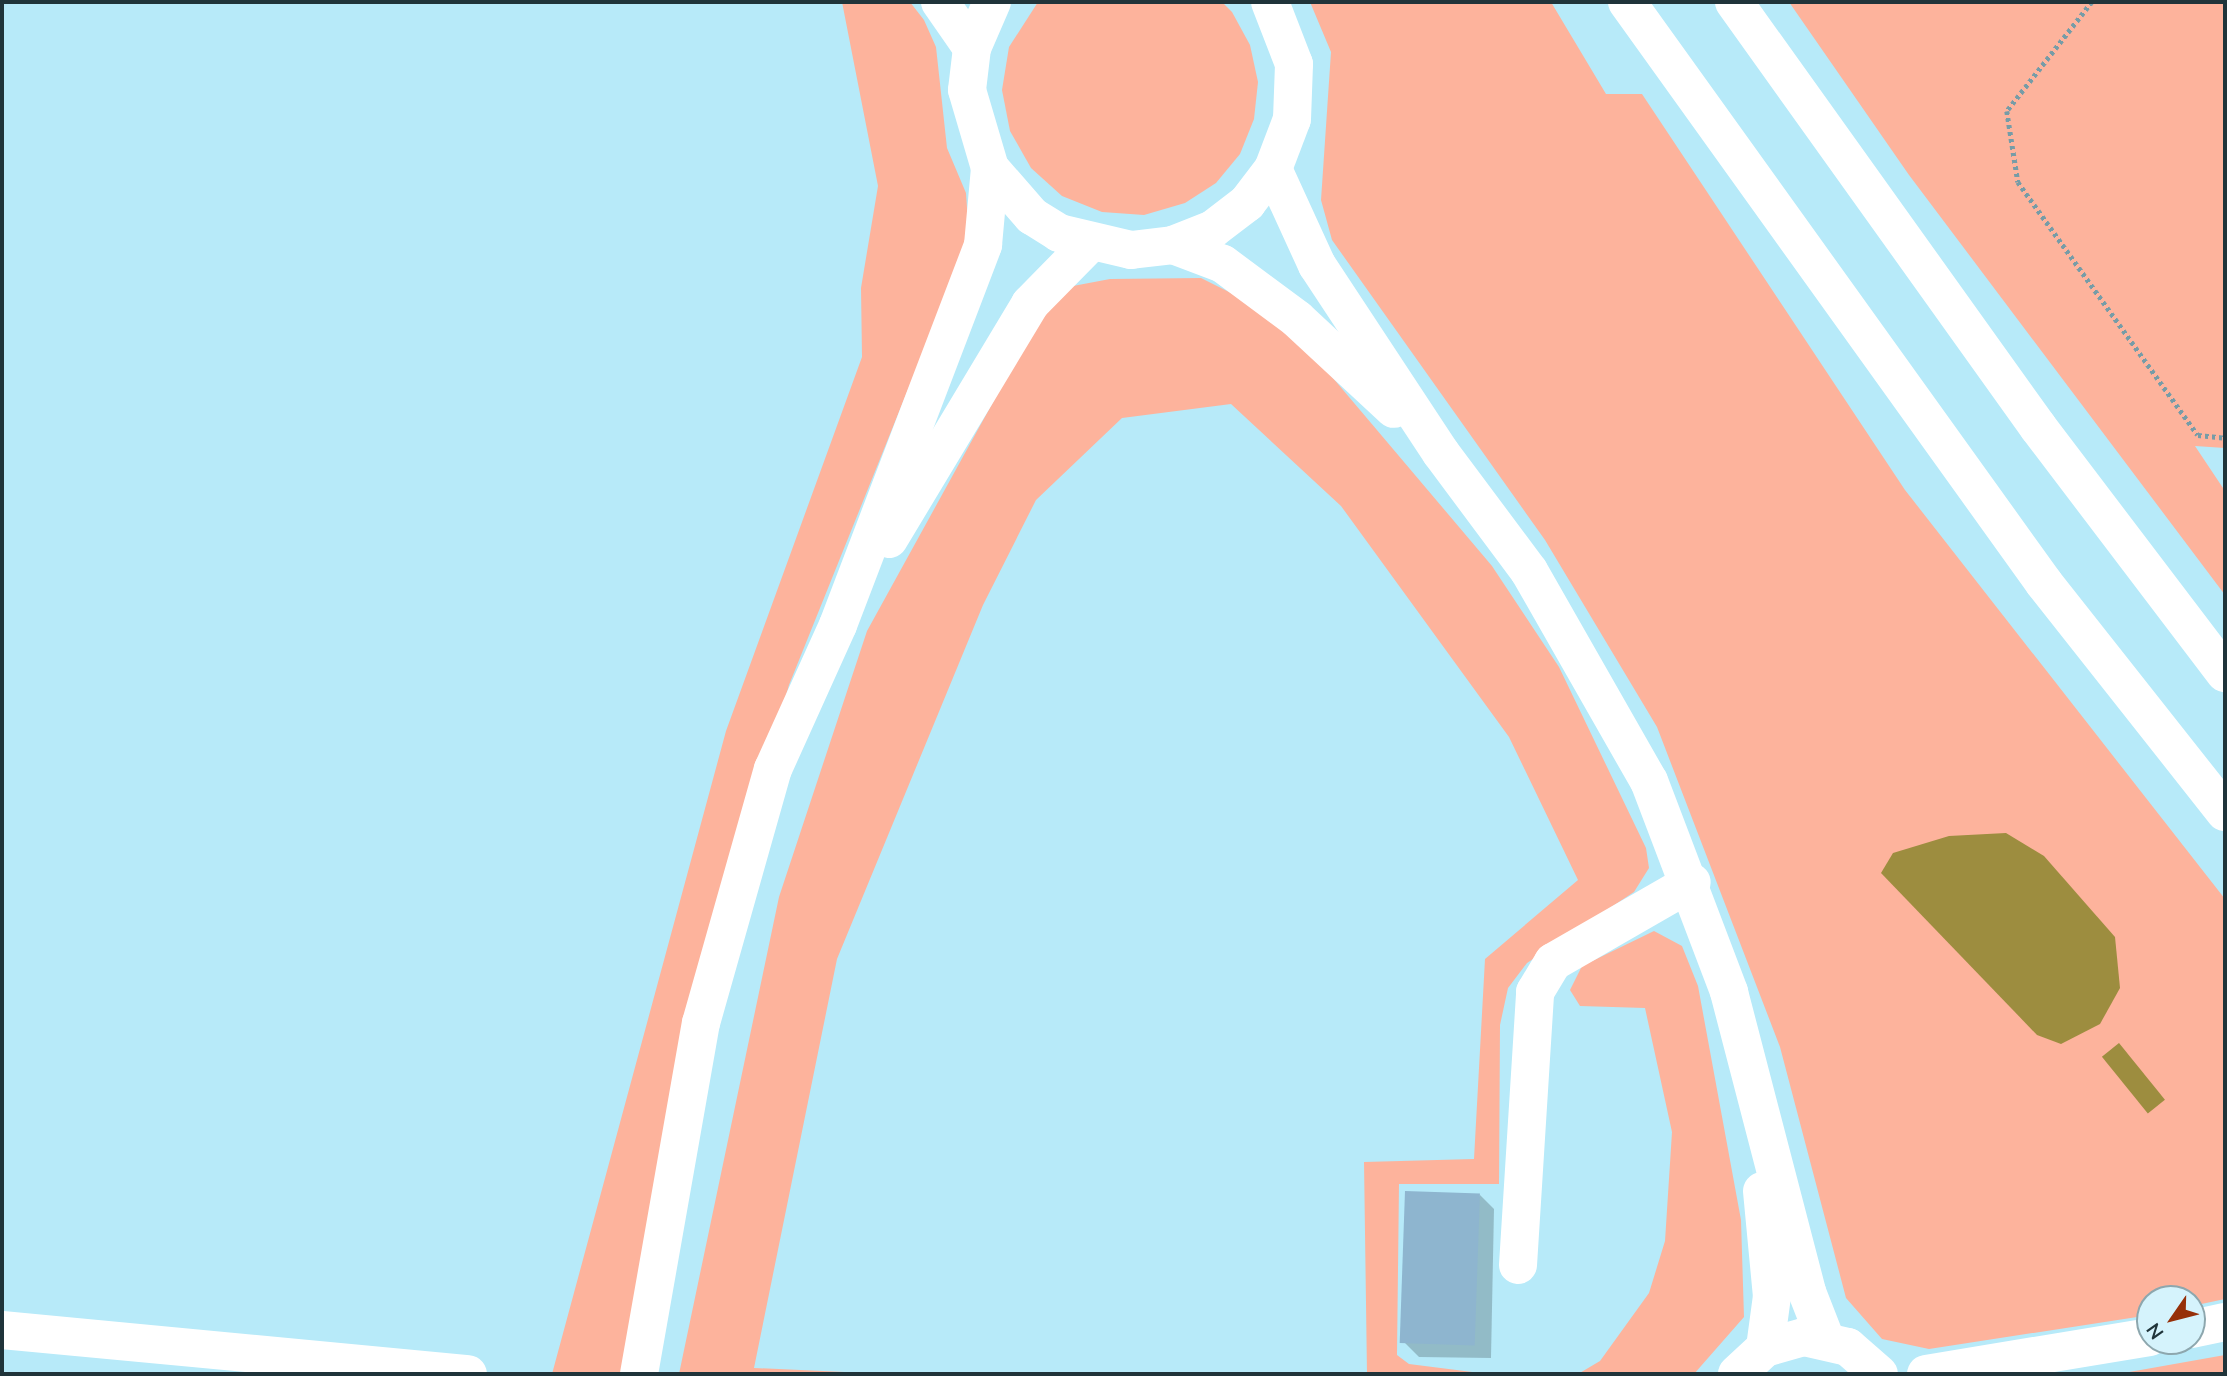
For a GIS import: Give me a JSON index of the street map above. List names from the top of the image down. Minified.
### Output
{"north":"bottom left"}
